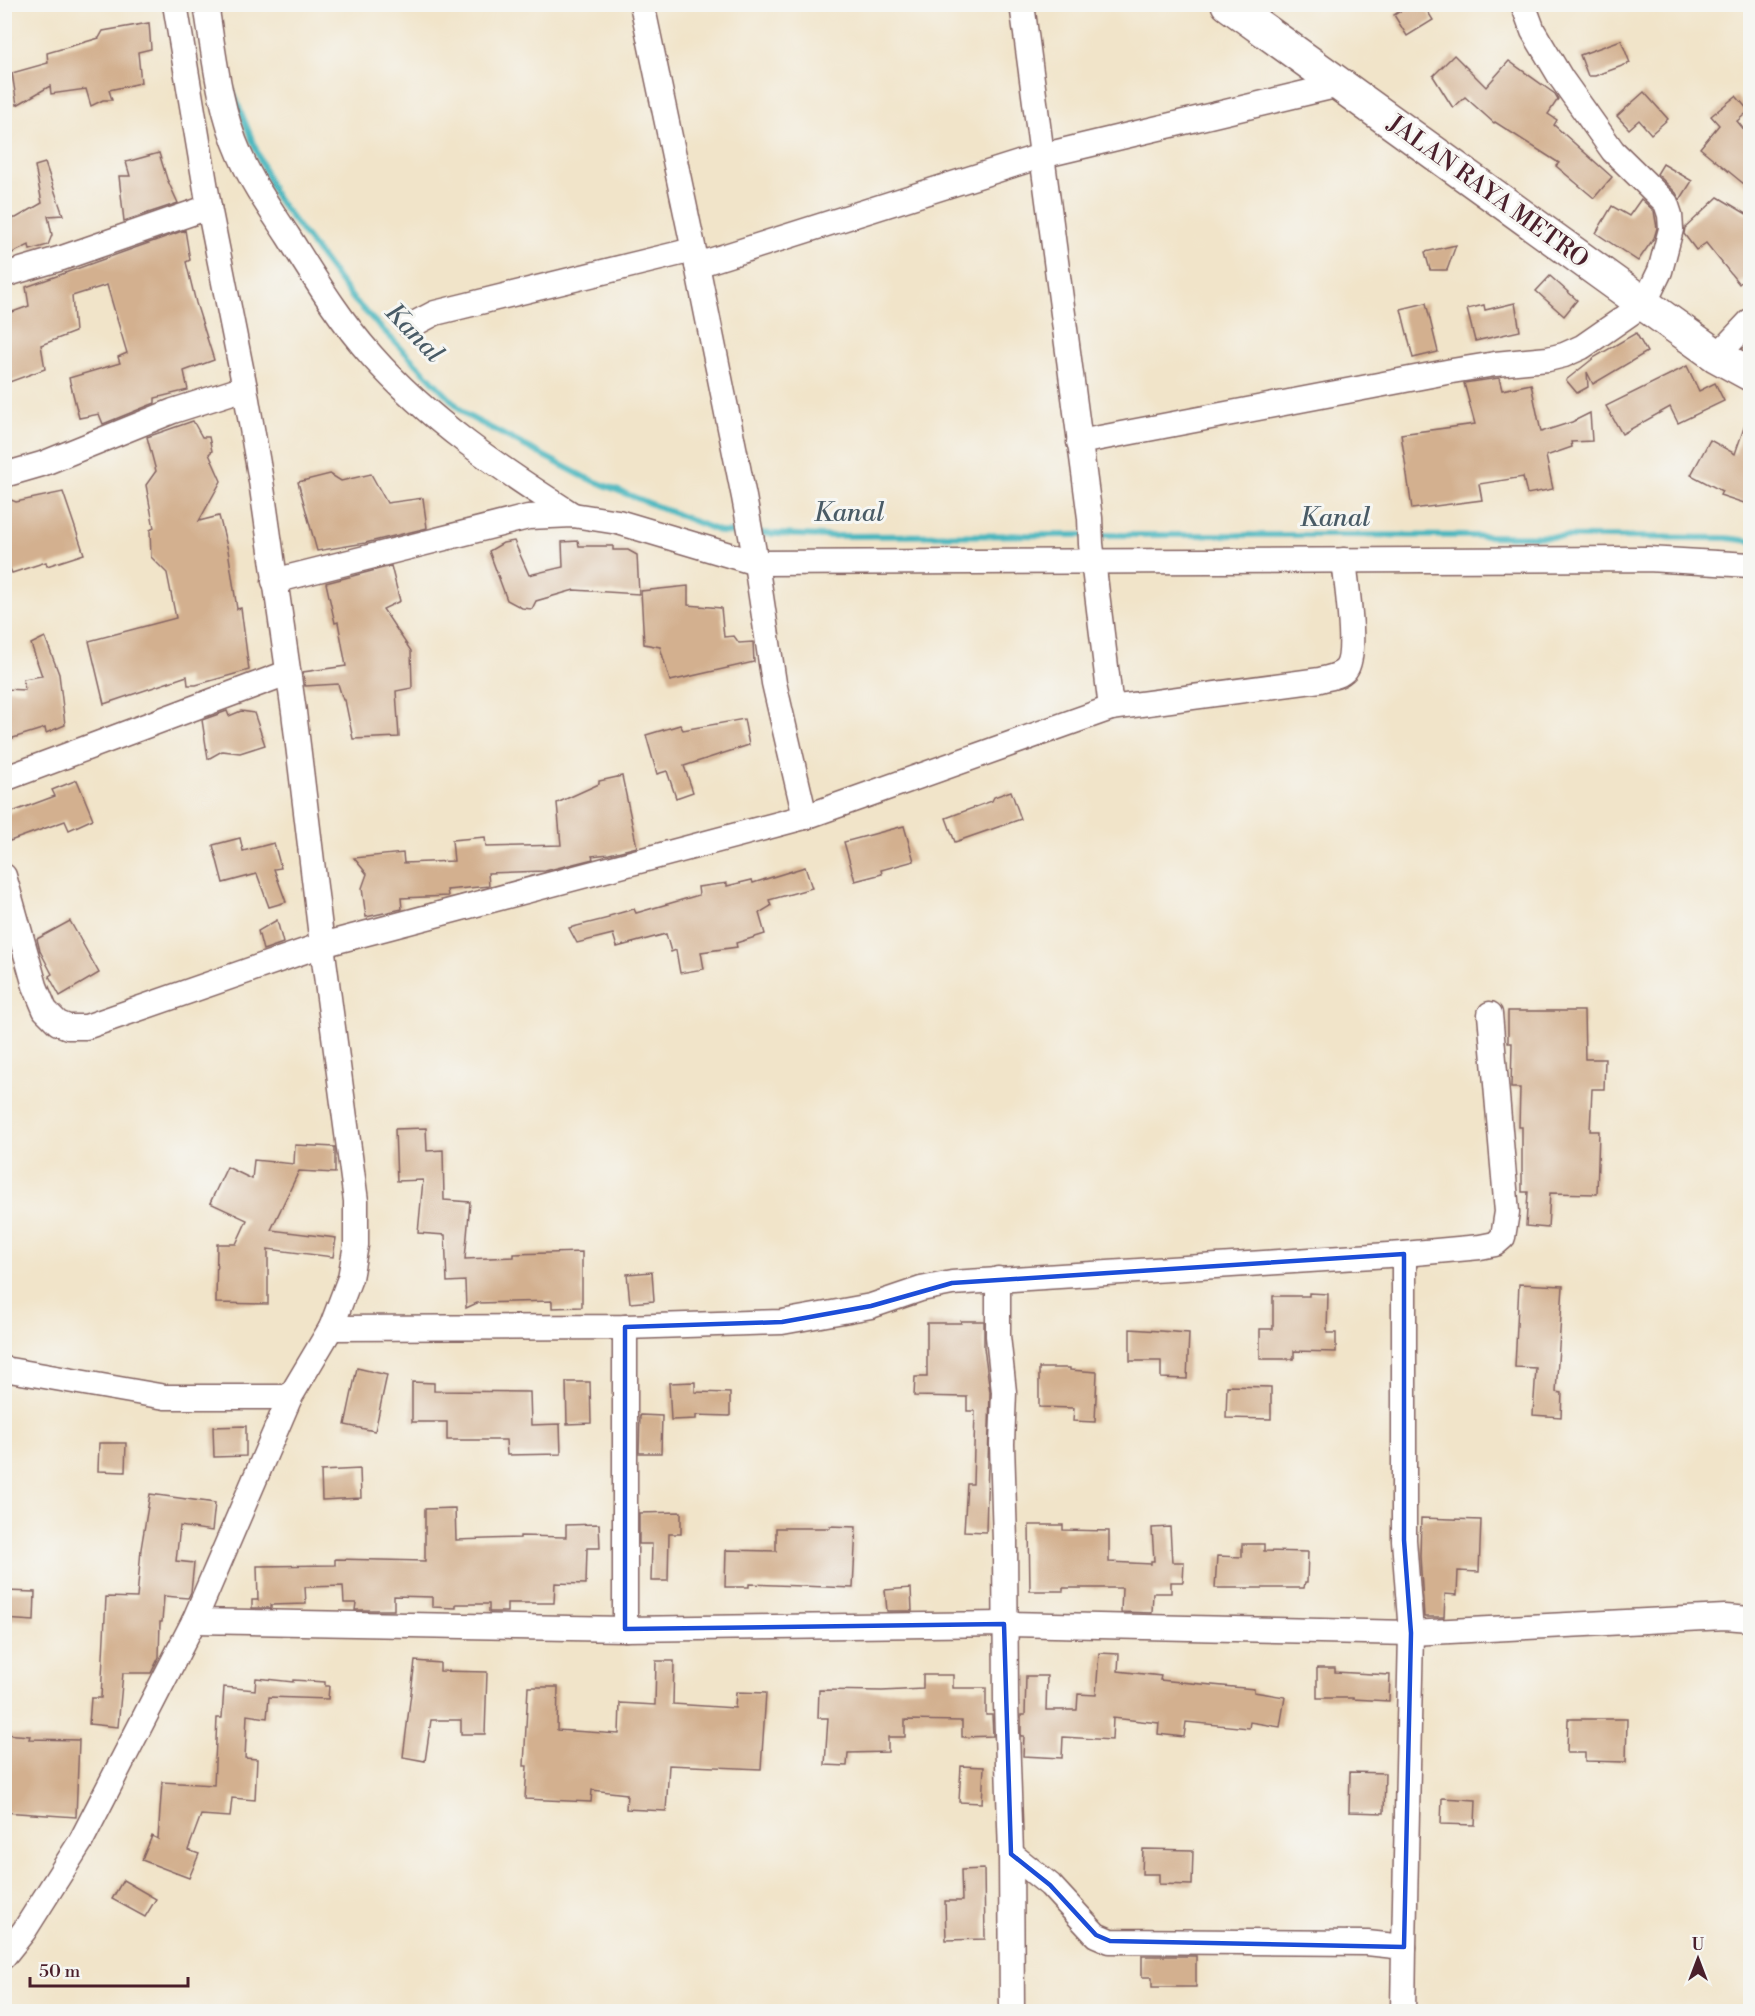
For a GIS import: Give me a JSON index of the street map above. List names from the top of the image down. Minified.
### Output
{"streets":{"highway":["JALAN RAYA METRO"]},"water":["Kanal"],"scale_bar":"50 m","north":"top"}
